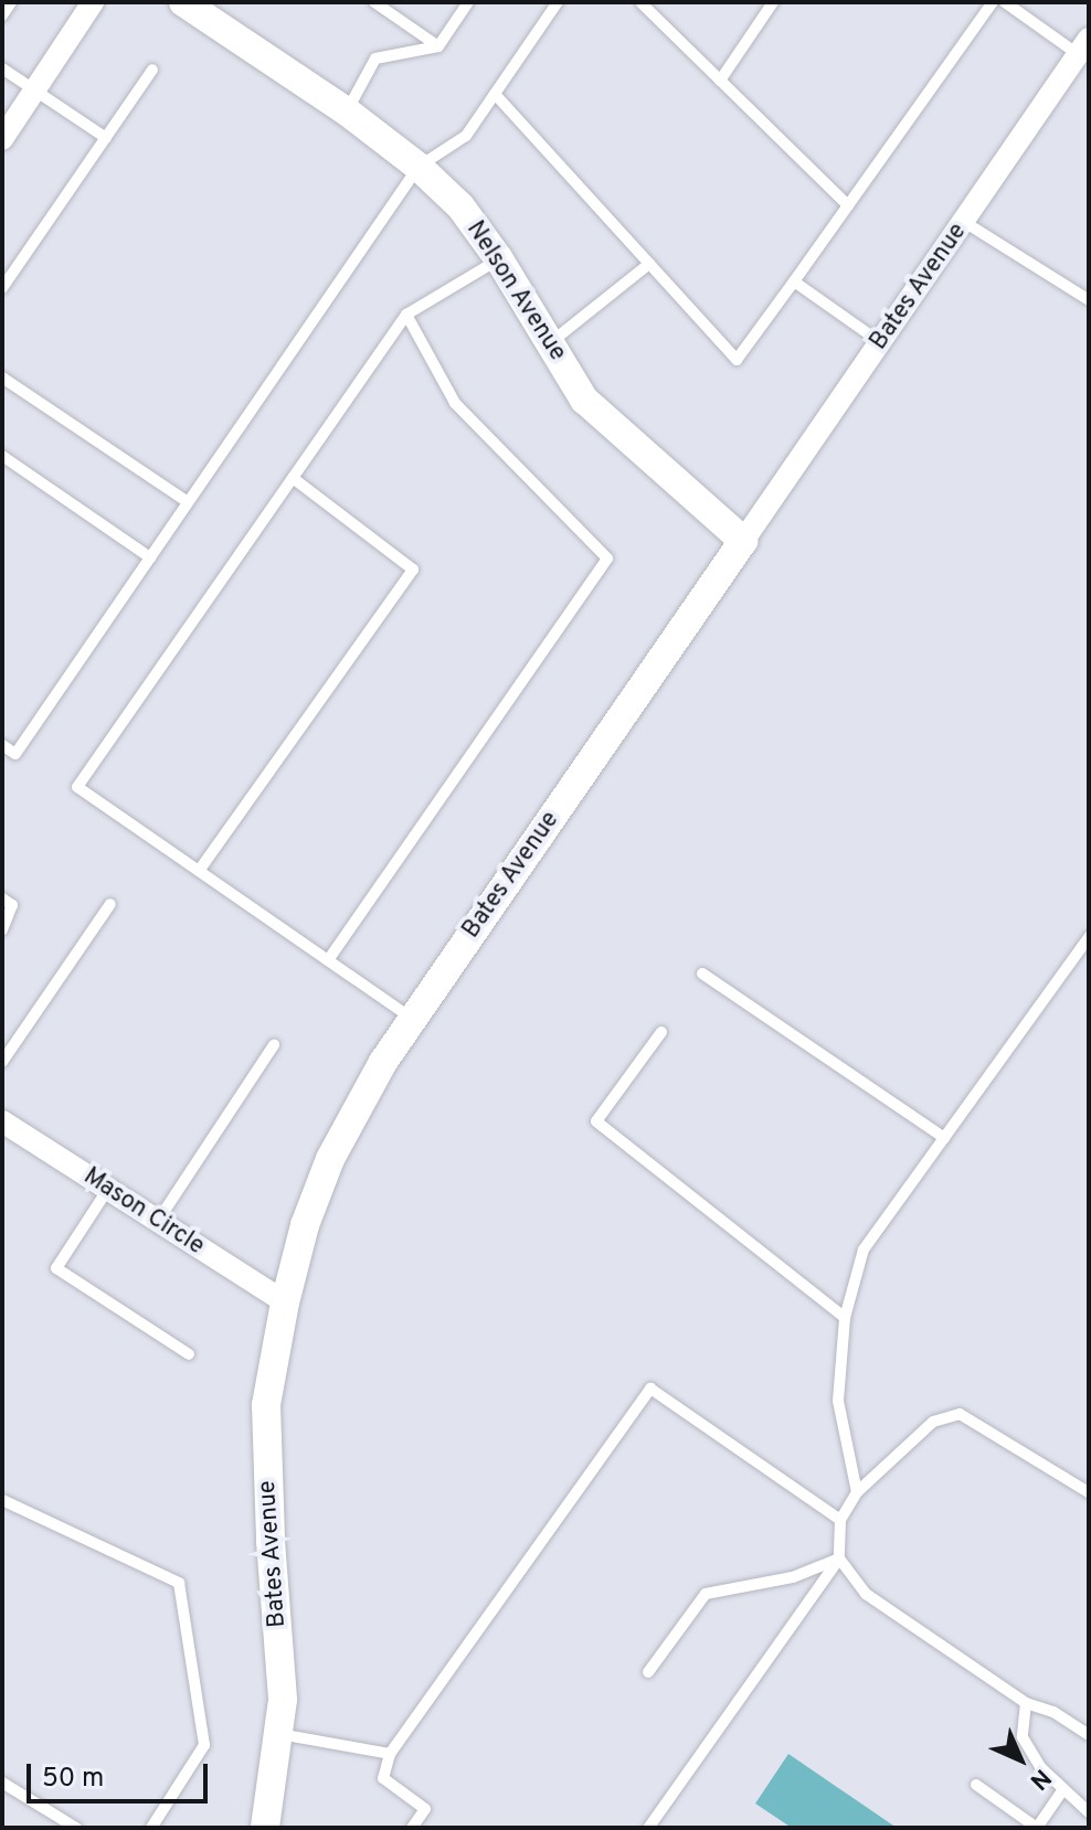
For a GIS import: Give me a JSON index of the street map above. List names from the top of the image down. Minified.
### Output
{"streets":{"street":["Bates Avenue","Nelson Avenue","Mason Circle"]},"crossings":[["Bates Avenue","Nelson Avenue"],["Bates Avenue","Mason Circle"]],"scale_bar":"50 m","north":"bottom right"}
